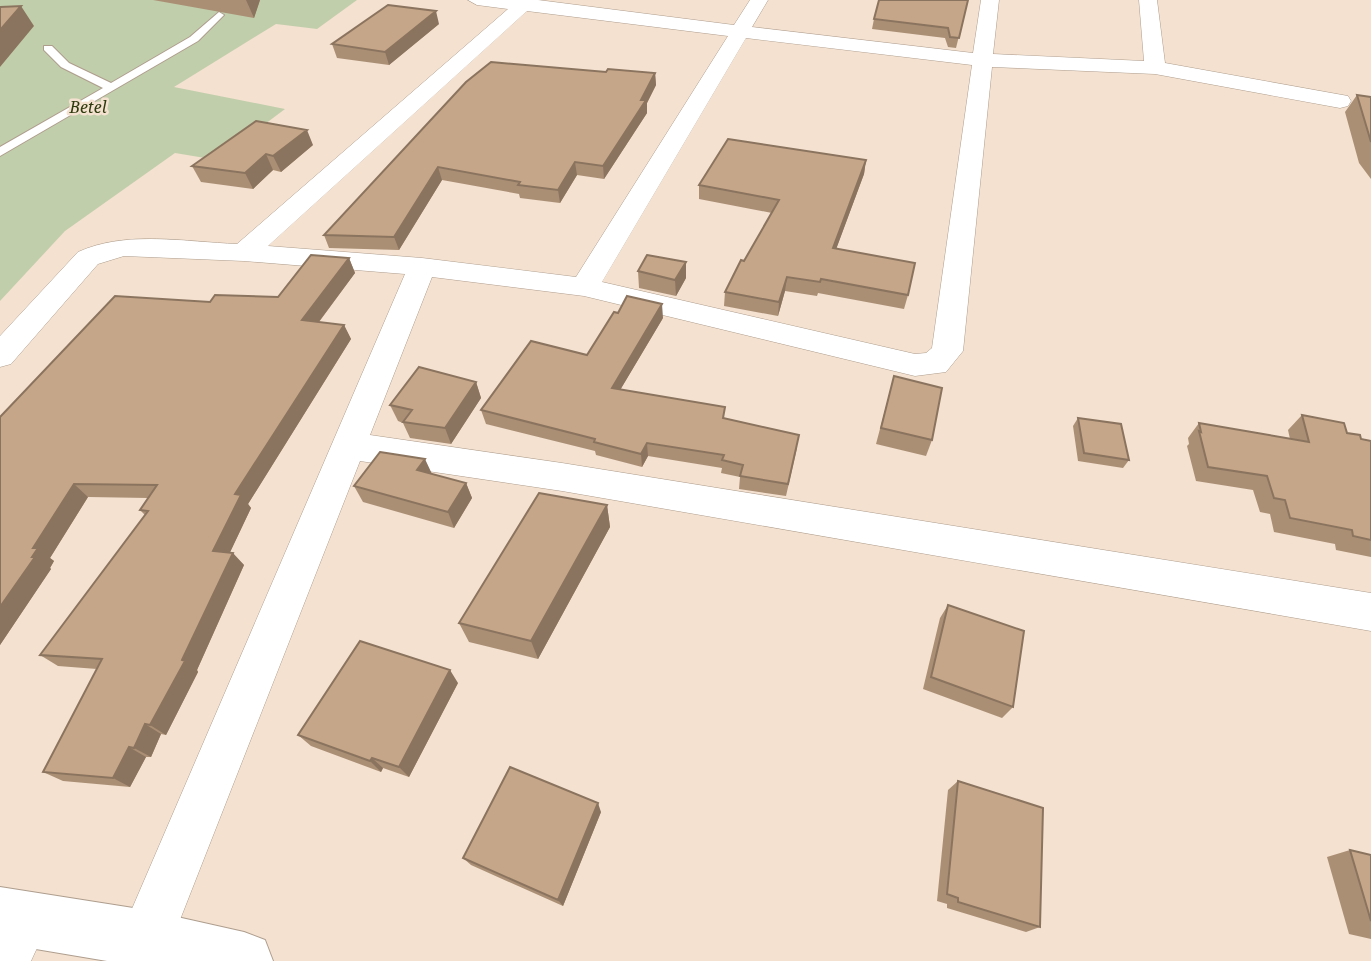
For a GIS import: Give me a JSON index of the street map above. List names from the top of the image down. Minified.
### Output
{"parks":["Betel"]}
